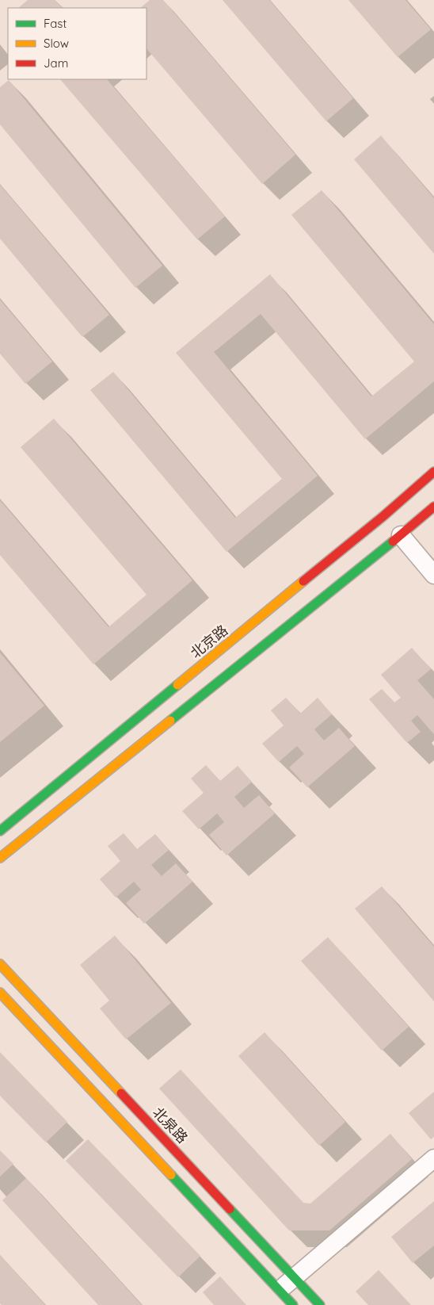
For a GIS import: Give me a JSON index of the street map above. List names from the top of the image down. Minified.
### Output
{"streets":{"street":["北京路","北泉路"]},"legend":["Fast","Slow","Jam"]}
